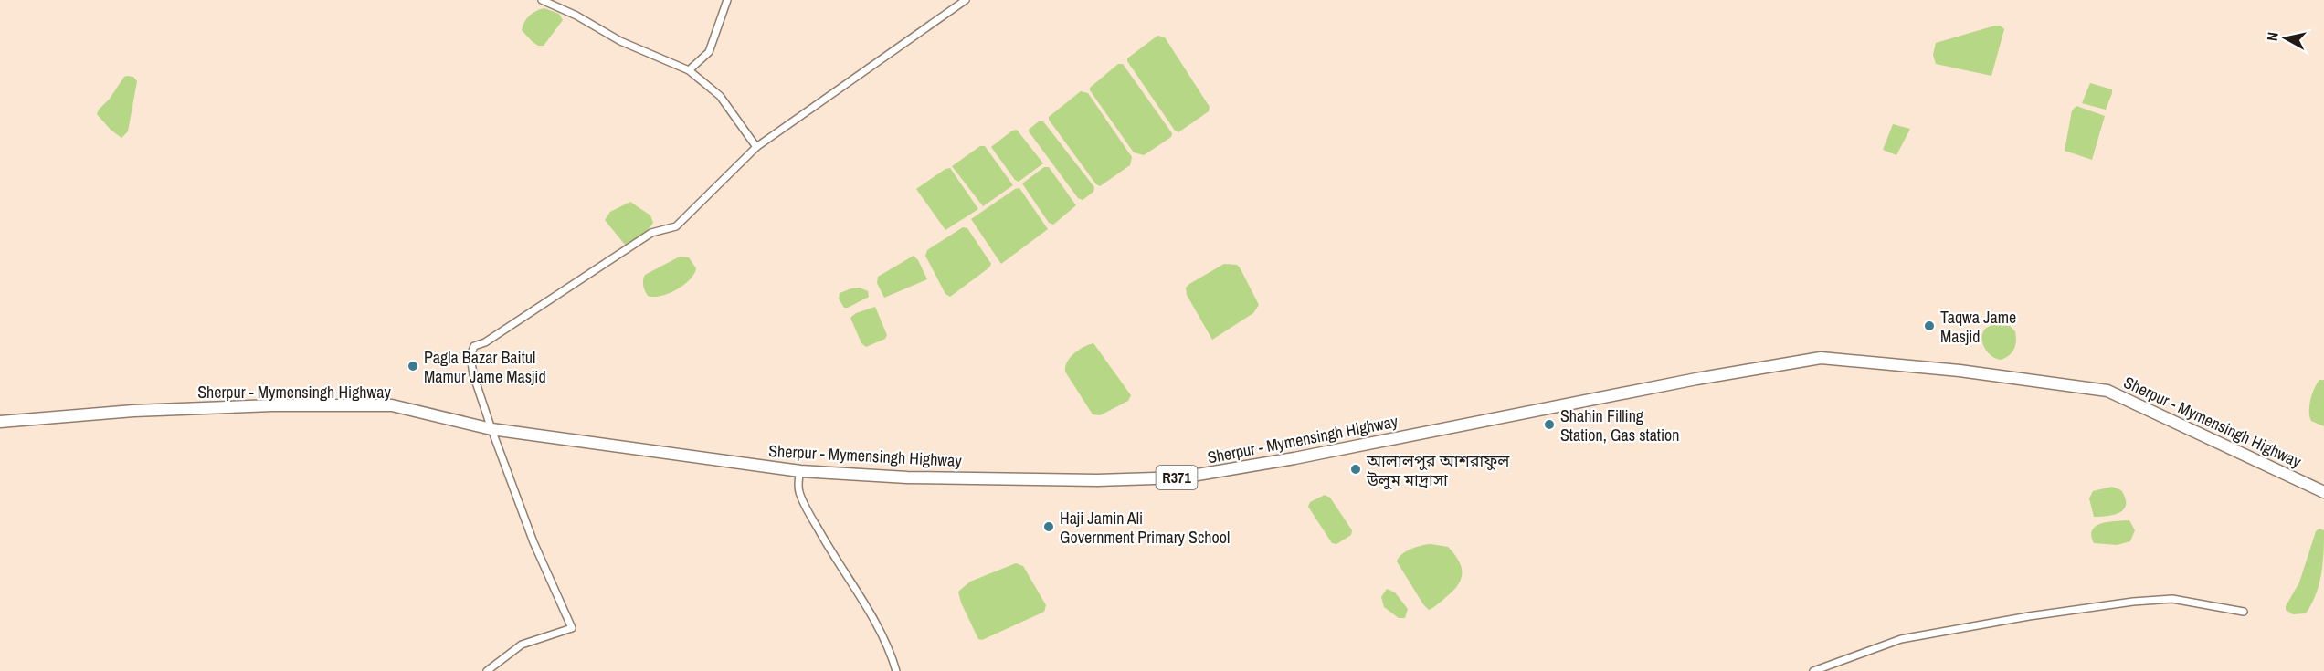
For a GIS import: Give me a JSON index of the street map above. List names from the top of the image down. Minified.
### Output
{"streets":{"main road":["Sherpur - Mymensingh Highway","R371"]},"places":["Taqwa Jame Masjid","Pagla Bazar Baitul Mamur Jame Masjid","Shahin Filling Station, Gas station","আলালপুর আশরাফুল উলুম মাদ্রাসা","Haji Jamin Ali Government Primary School"],"north":"left"}
